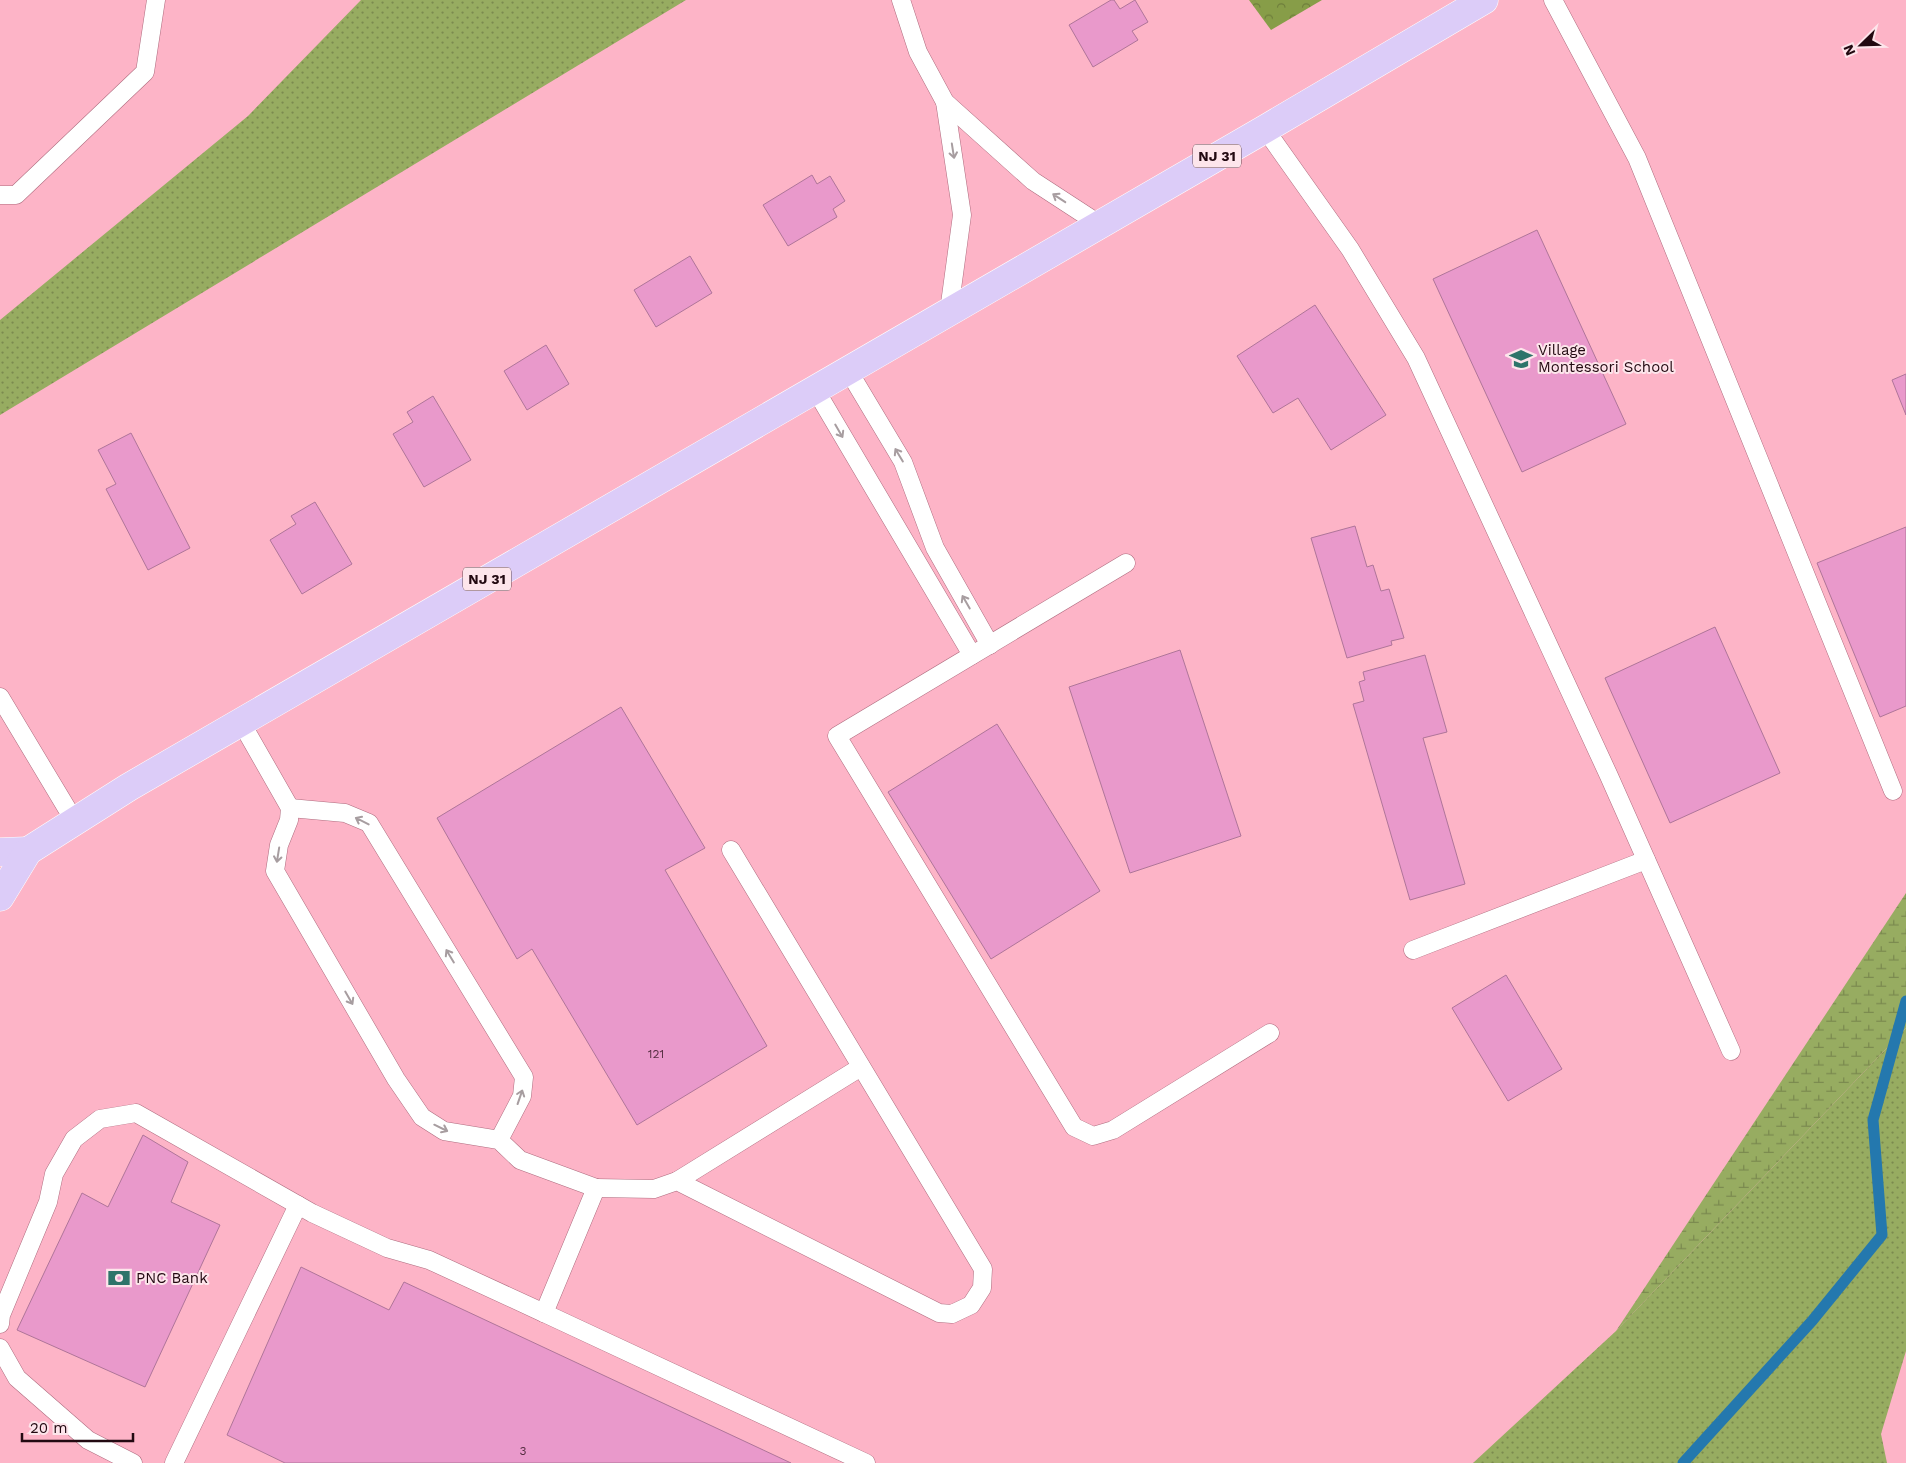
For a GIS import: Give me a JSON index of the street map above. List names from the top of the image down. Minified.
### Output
{"streets":{"highway":["NJ 31"]},"places":{"school or university":["Village Montessori School"],"bank":["PNC Bank"]},"house_numbers":["121","3"],"scale_bar":"20 m","north":"bottom left"}
